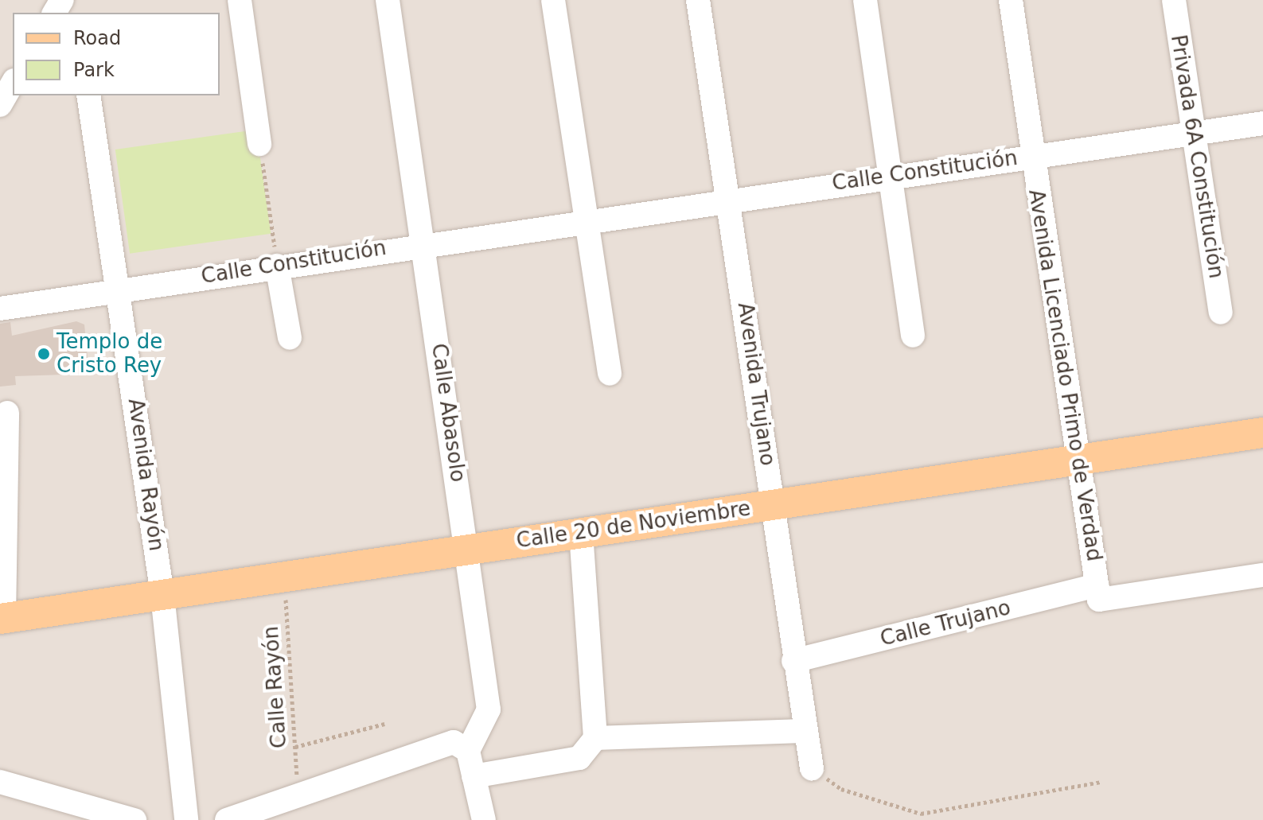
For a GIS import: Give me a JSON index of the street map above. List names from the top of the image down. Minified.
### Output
{"streets":{"main road":["Calle 20 de Noviembre"],"street":["Privada 6A Constitución","Calle Constitución","Avenida Licenciado Primo de Verdad","Avenida Trujano","Calle Abasolo","Avenida Rayón","Calle Trujano"],"path":["Calle Rayón"]},"crossings":[["Privada 6A Constitución","Calle Constitución"],["Calle Constitución","Avenida Licenciado Primo de Verdad"],["Calle Constitución","Avenida Trujano"],["Calle Constitución","Calle Abasolo"],["Calle Constitución","Avenida Rayón"],["Avenida Licenciado Primo de Verdad","Calle 20 de Noviembre"],["Avenida Licenciado Primo de Verdad","Calle Trujano"],["Avenida Trujano","Calle 20 de Noviembre"],["Avenida Trujano","Calle Trujano"],["Calle Abasolo","Calle 20 de Noviembre"],["Avenida Rayón","Calle 20 de Noviembre"],["Calle 20 de Noviembre","Calle Rayón"]],"places":["Templo de Cristo Rey"],"legend":["Road","Park"]}
